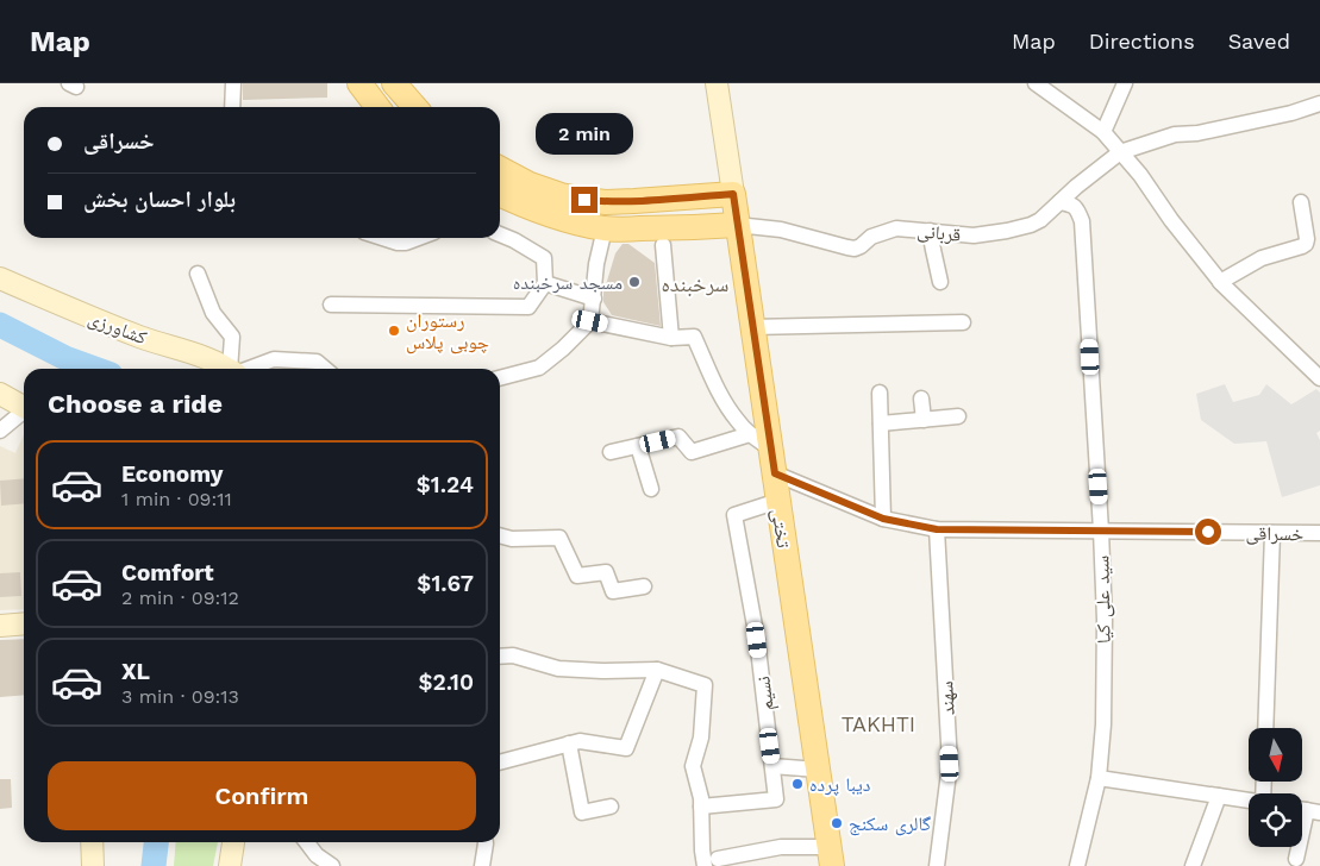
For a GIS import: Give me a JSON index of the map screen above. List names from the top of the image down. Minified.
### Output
{"streets":{"main road":["کشاورزی","تختی"],"street":["قربانی","خسراقی","سید علی کیا","نسیم","سهند"]},"crossings":[["قربانی","تختی"],["قربانی","سید علی کیا"],["تختی","خسراقی"],["تختی","نسیم"],["خسراقی","سید علی کیا"],["خسراقی","سهند"]],"districts":["سرخبنده","TAKHTI"],"places":["مسجد سرخبنده","رستوران چوبی پلاس","دیبا پرده","گالری سکنج"],"north":"bottom","page":{"header":"Map","nav":["Map","Directions","Saved"],"banner":["خسراقی","بلوار احسان بخش"],"bubble":"2 min","heading":"Choose a ride","list":[{"name":"Economy","note":"1 min · 09:11","value":"$1.24"},{"name":"Comfort","note":"2 min · 09:12","value":"$1.67"},{"name":"XL","note":"3 min · 09:13","value":"$2.10"}],"buttons":"Confirm"}}
